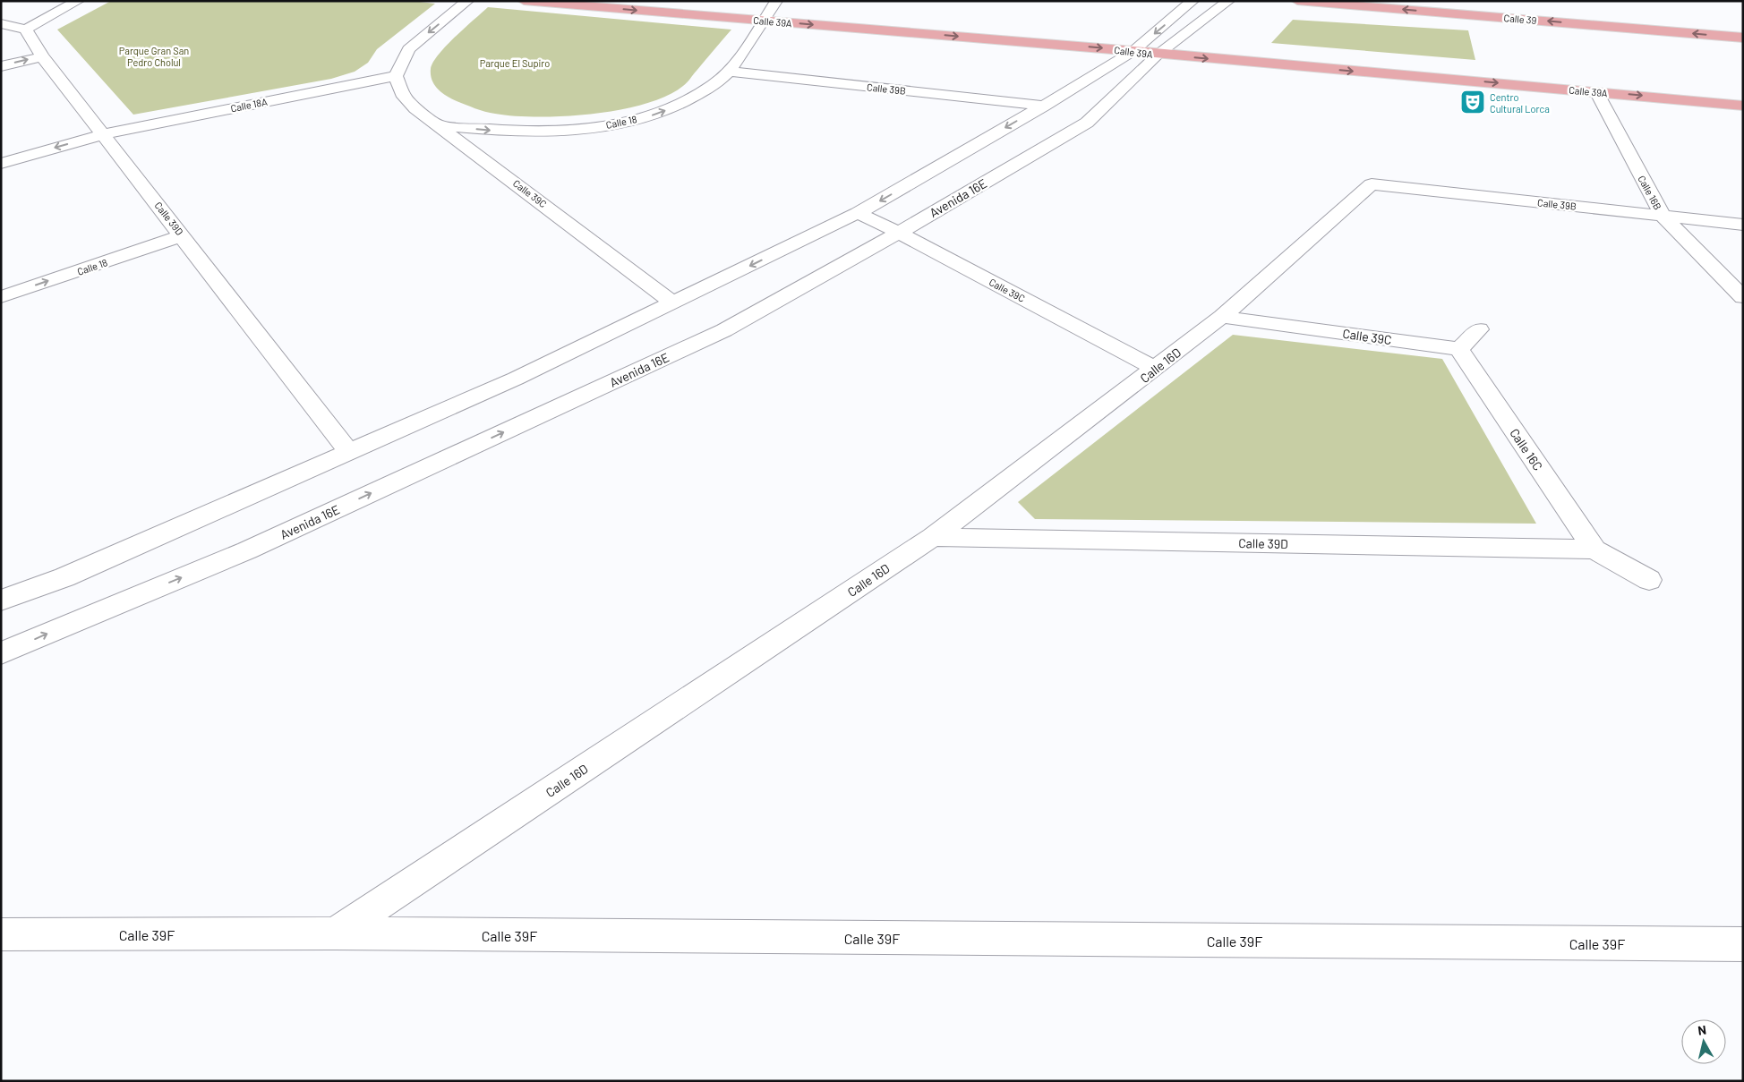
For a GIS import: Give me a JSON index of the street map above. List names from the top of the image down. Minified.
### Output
{"streets":{"main road":["Calle 39","Calle 39A"],"street":["Calle 39B","Calle 18A","Calle 18","Calle 16B","Calle 39C","Avenida 16E","Calle 39D","Calle 16D","Calle 16C","Calle 39F"]},"crossings":[["Calle 39A","Calle 18"],["Calle 39A","Calle 16B"],["Calle 39A","Avenida 16E"],["Calle 39B","Calle 18"],["Calle 39B","Calle 16B"],["Calle 39B","Calle 16D"],["Calle 18A","Calle 39C"],["Calle 18A","Calle 39D"],["Calle 18","Calle 39C"],["Calle 18","Calle 39D"],["Calle 39C","Avenida 16E"],["Calle 39C","Calle 16D"],["Calle 39C","Calle 16C"],["Calle 39D","Calle 16D"],["Calle 39D","Calle 16C"],["Calle 16D","Calle 39F"]],"one_way":["Calle 39","Calle 39A"],"parks":["Parque Gran San Pedro Cholul","Parque El Supiro"],"places":{"theatre":["Centro Cultural Lorca"]},"north":"top"}
